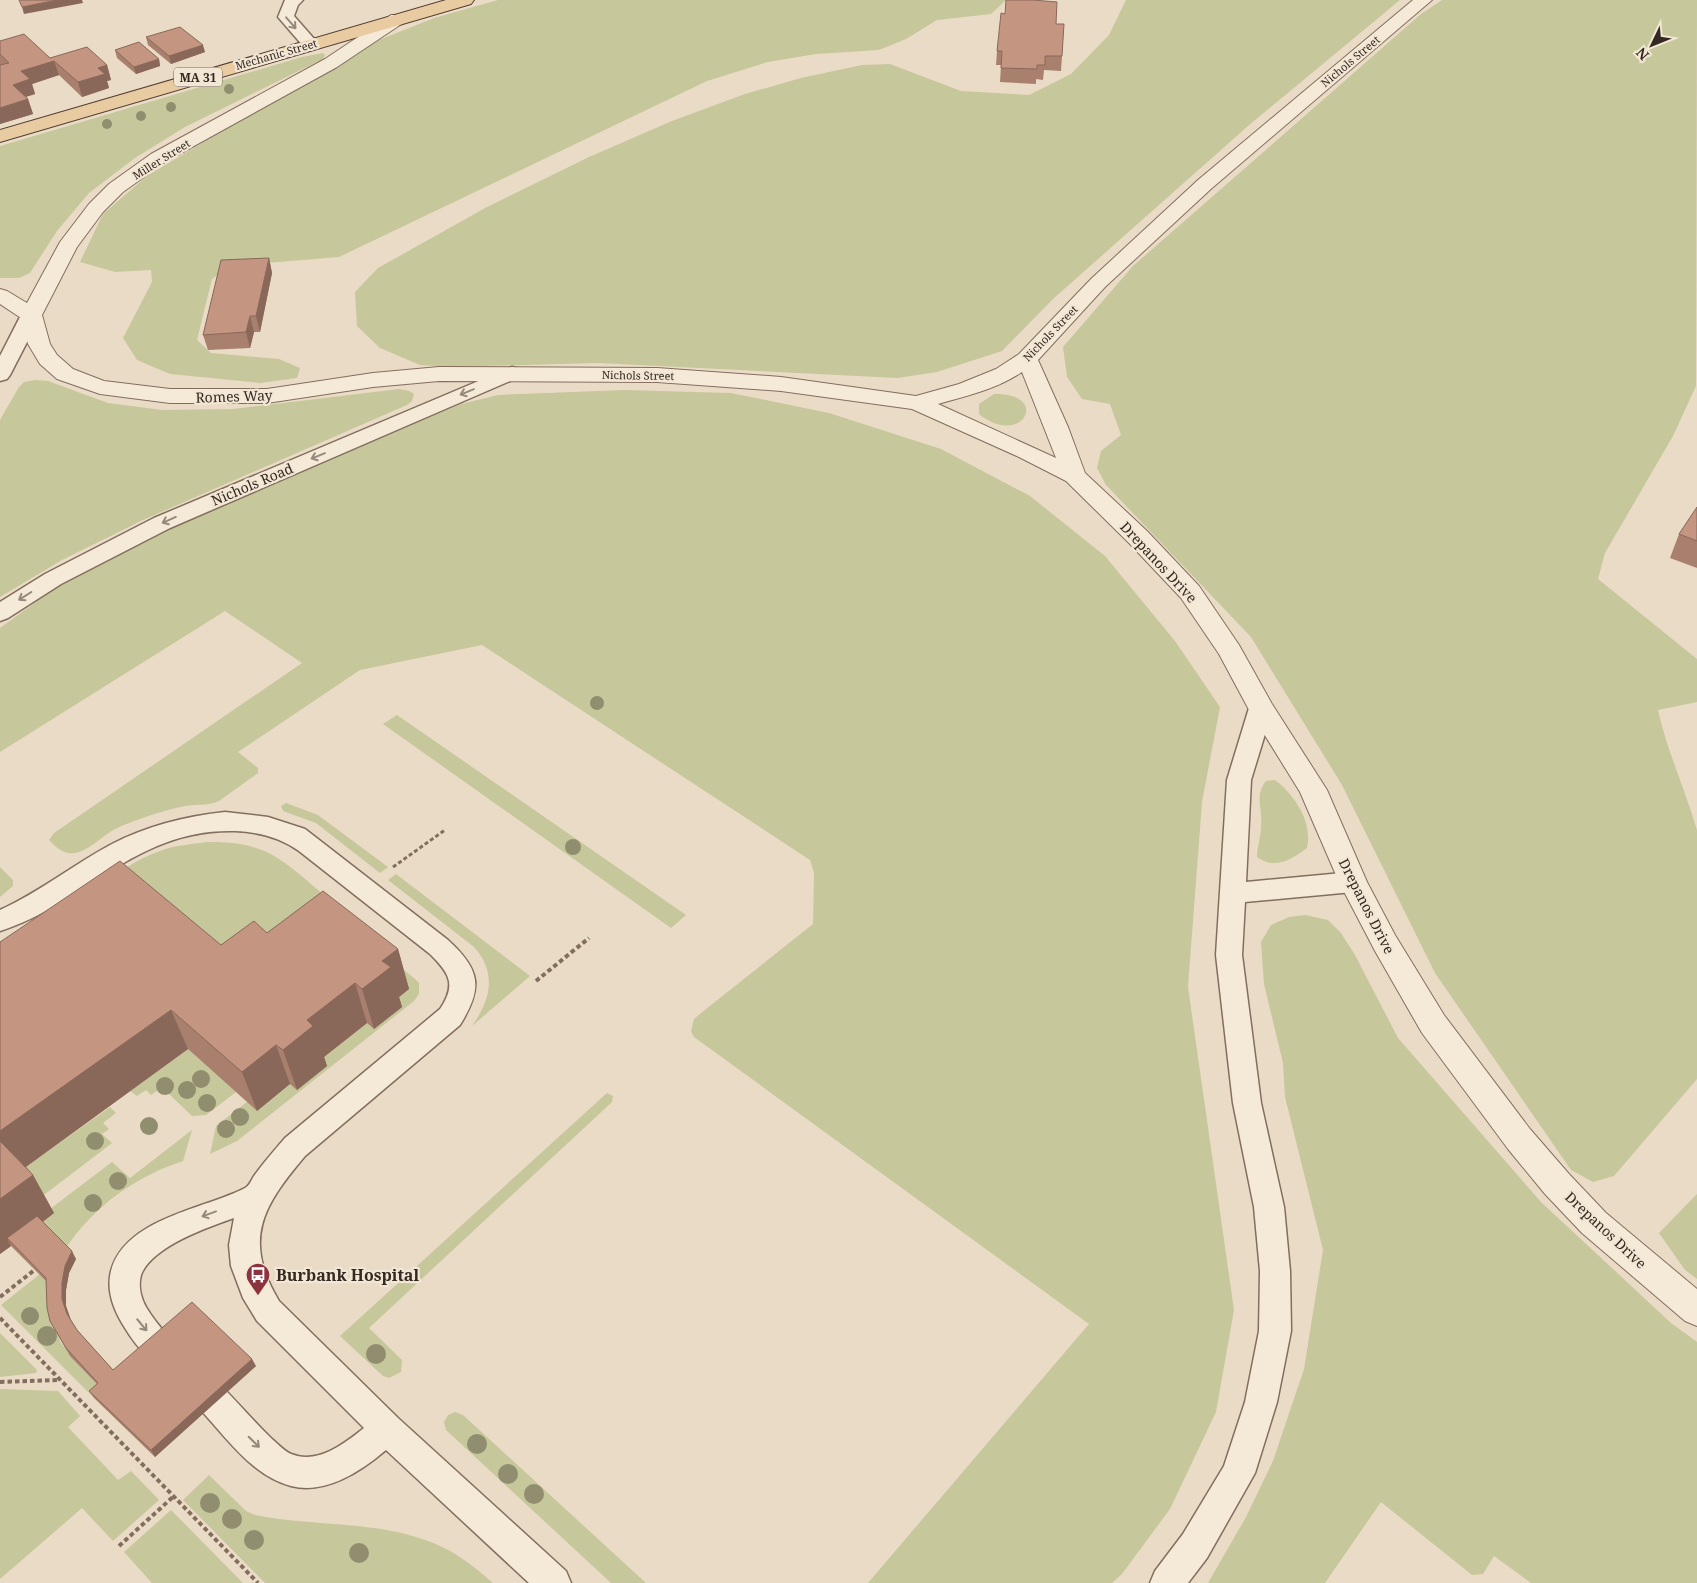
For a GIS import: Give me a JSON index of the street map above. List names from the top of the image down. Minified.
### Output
{"streets":{"main road":["Mechanic Street","MA 31"],"street":["Nichols Street","Miller Street","Romes Way","Drepanos Drive"],"lane":["Nichols Road"]},"crossings":[["Mechanic Street","Miller Street"],["Nichols Street","Romes Way"],["Nichols Street","Nichols Road"],["Nichols Street","Drepanos Drive"],["Miller Street","Romes Way"],["Romes Way","Nichols Road"]],"one_way":["Nichols Road"],"places":{"bus stop":["Burbank Hospital"]},"north":"bottom left"}
